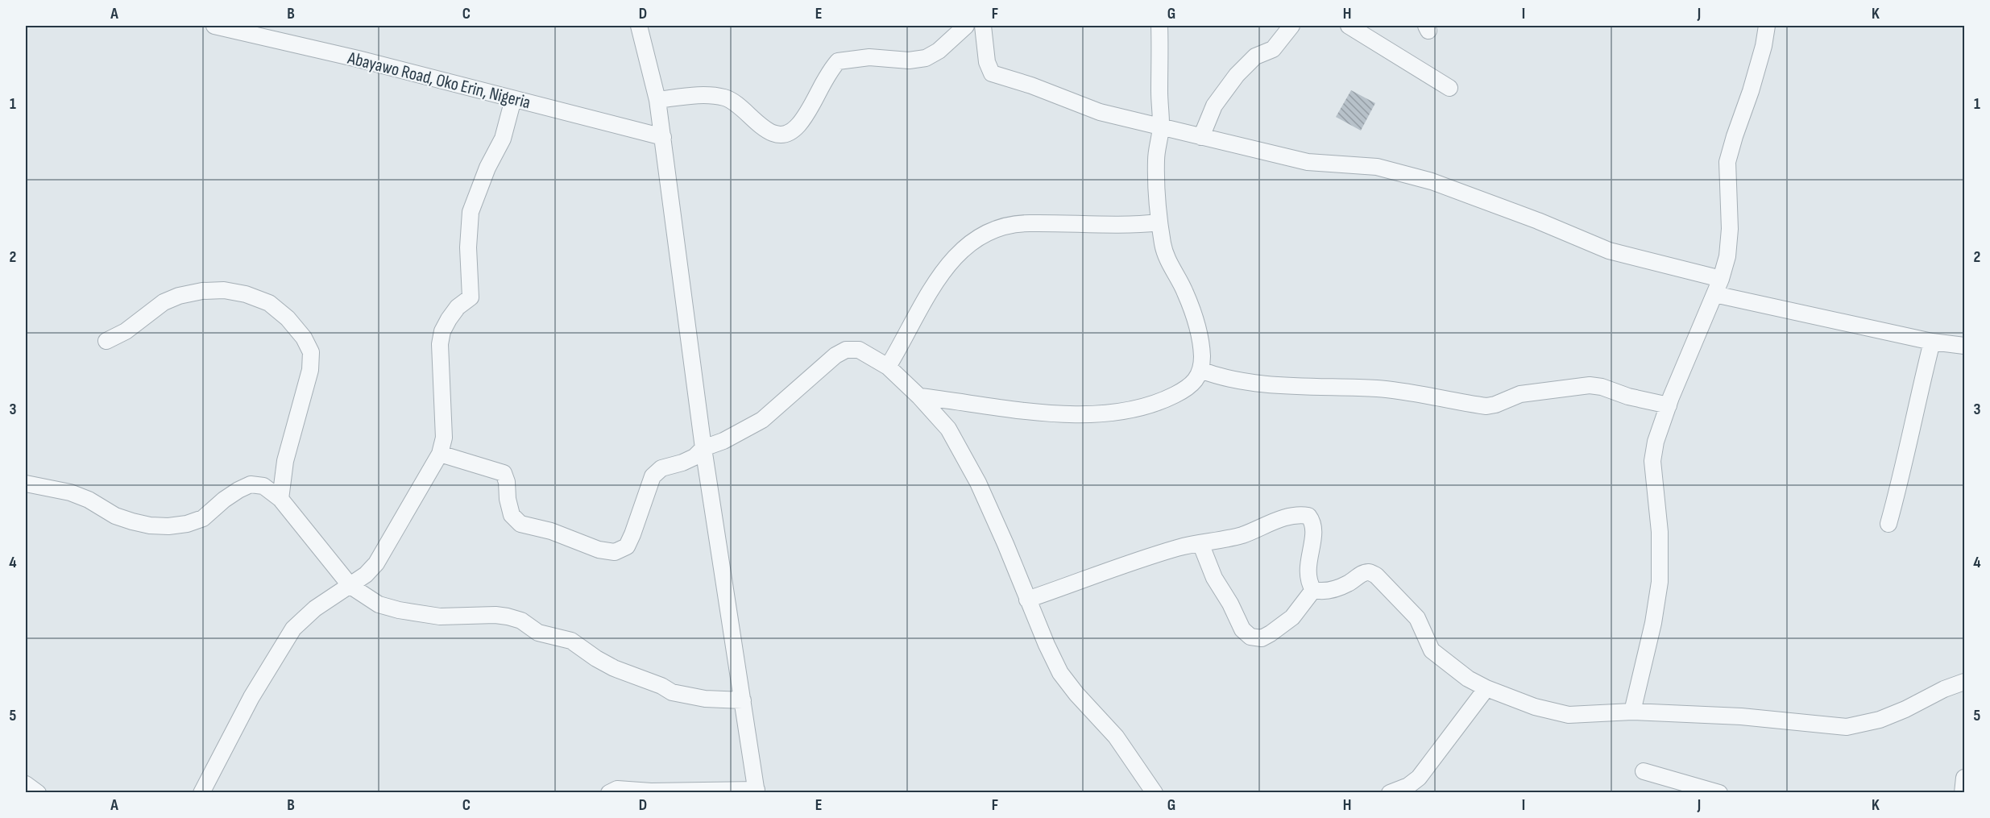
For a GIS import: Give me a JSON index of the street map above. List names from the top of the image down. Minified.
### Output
{"streets":{"street":["Abayawo Road, Oko Erin, Nigeria"]},"grid":{"columns":["A","B","C","D","E","F","G","H","I","J","K"],"rows":["1","2","3","4","5"]}}
